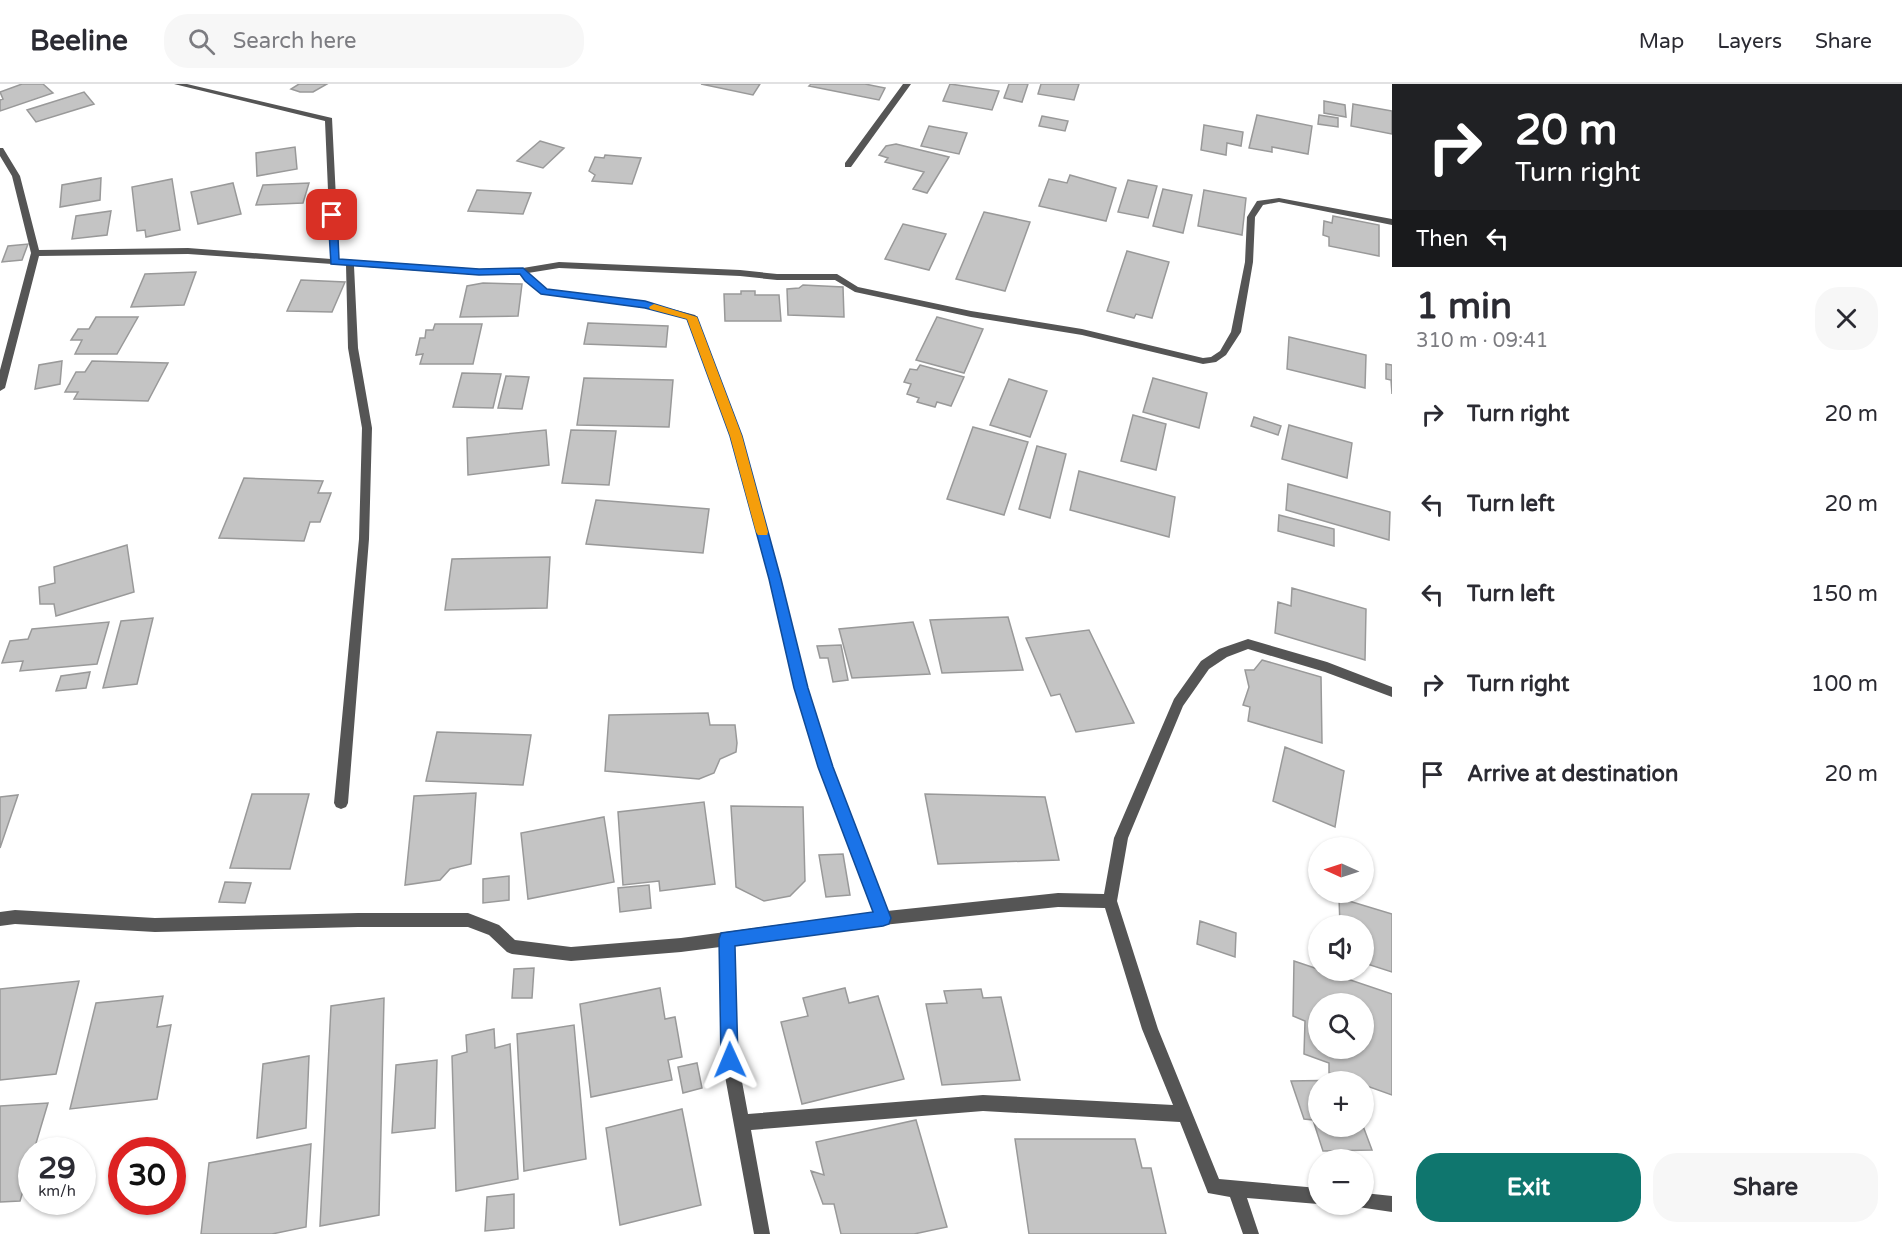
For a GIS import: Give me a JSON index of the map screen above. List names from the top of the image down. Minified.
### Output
{"north":"left","page":{"header":"Beeline","search":"Search here","nav":["Map","Layers","Share"],"turn":["20 m","Turn right"],"then":"Then","heading":["1 min","310 m · 09:41"],"list":[{"name":"Turn right","value":"20 m"},{"name":"Turn left","value":"20 m"},{"name":"Turn left","value":"150 m"},{"name":"Turn right","value":"100 m"},{"name":"Arrive at destination","value":"20 m"}],"map_buttons":["+","−"],"speed":"29 km/h","limit":"30","buttons":["Exit","Share"]}}
